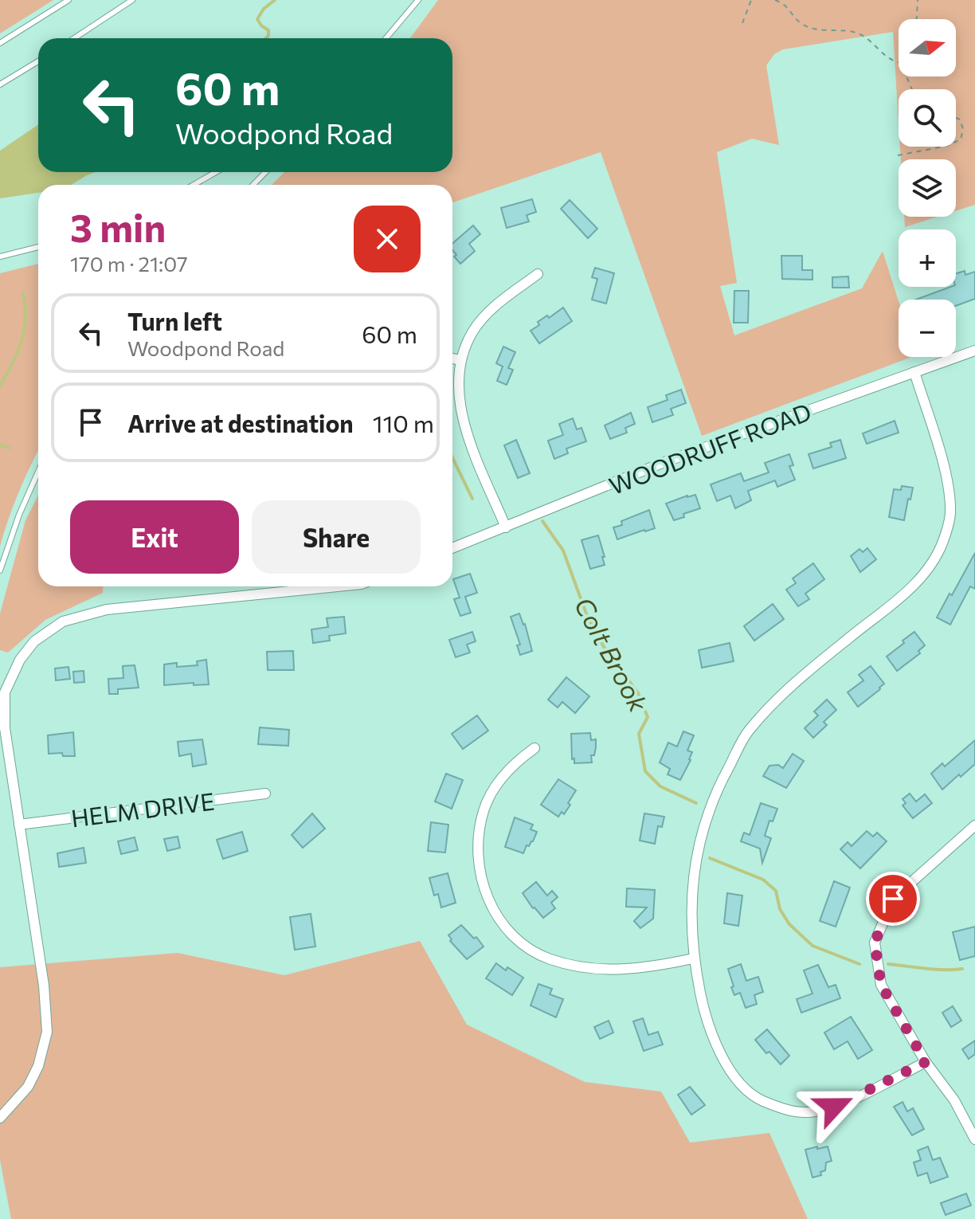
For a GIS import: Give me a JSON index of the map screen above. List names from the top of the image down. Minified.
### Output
{"streets":{"street":["WOODRUFF ROAD","HELM DRIVE"]},"water":["Colt Brook"],"north":"right","page":{"map_buttons":["+","−"],"turn":["60 m","Woodpond Road"],"heading":["3 min","170 m · 21:07"],"list":[{"name":"Turn left","note":"Woodpond Road","value":"60 m"},{"name":"Arrive at destination","value":"110 m"}],"buttons":["Exit","Share"]}}
